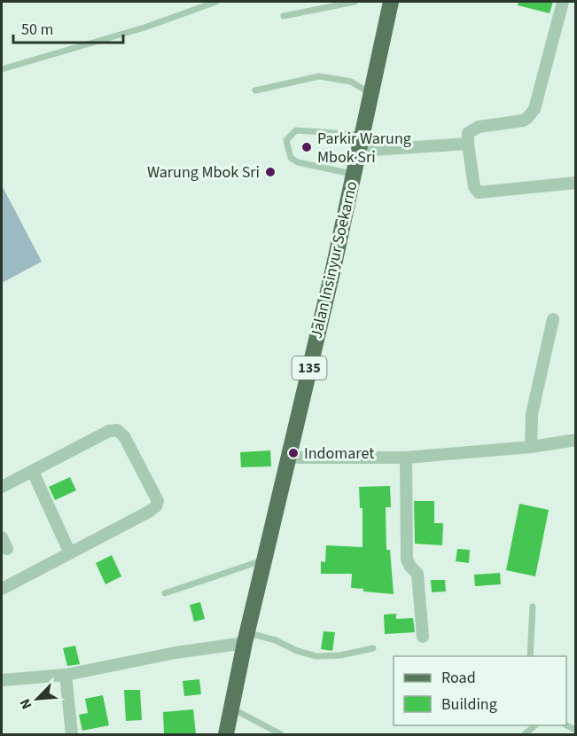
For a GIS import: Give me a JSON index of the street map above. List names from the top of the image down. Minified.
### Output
{"streets":{"main road":["Jalan Insinyur Soekarno","135"]},"places":["Parkir Warung Mbok Sri","Warung Mbok Sri","Indomaret"],"legend":["Road","Building"],"scale_bar":"50 m","north":"bottom left"}
